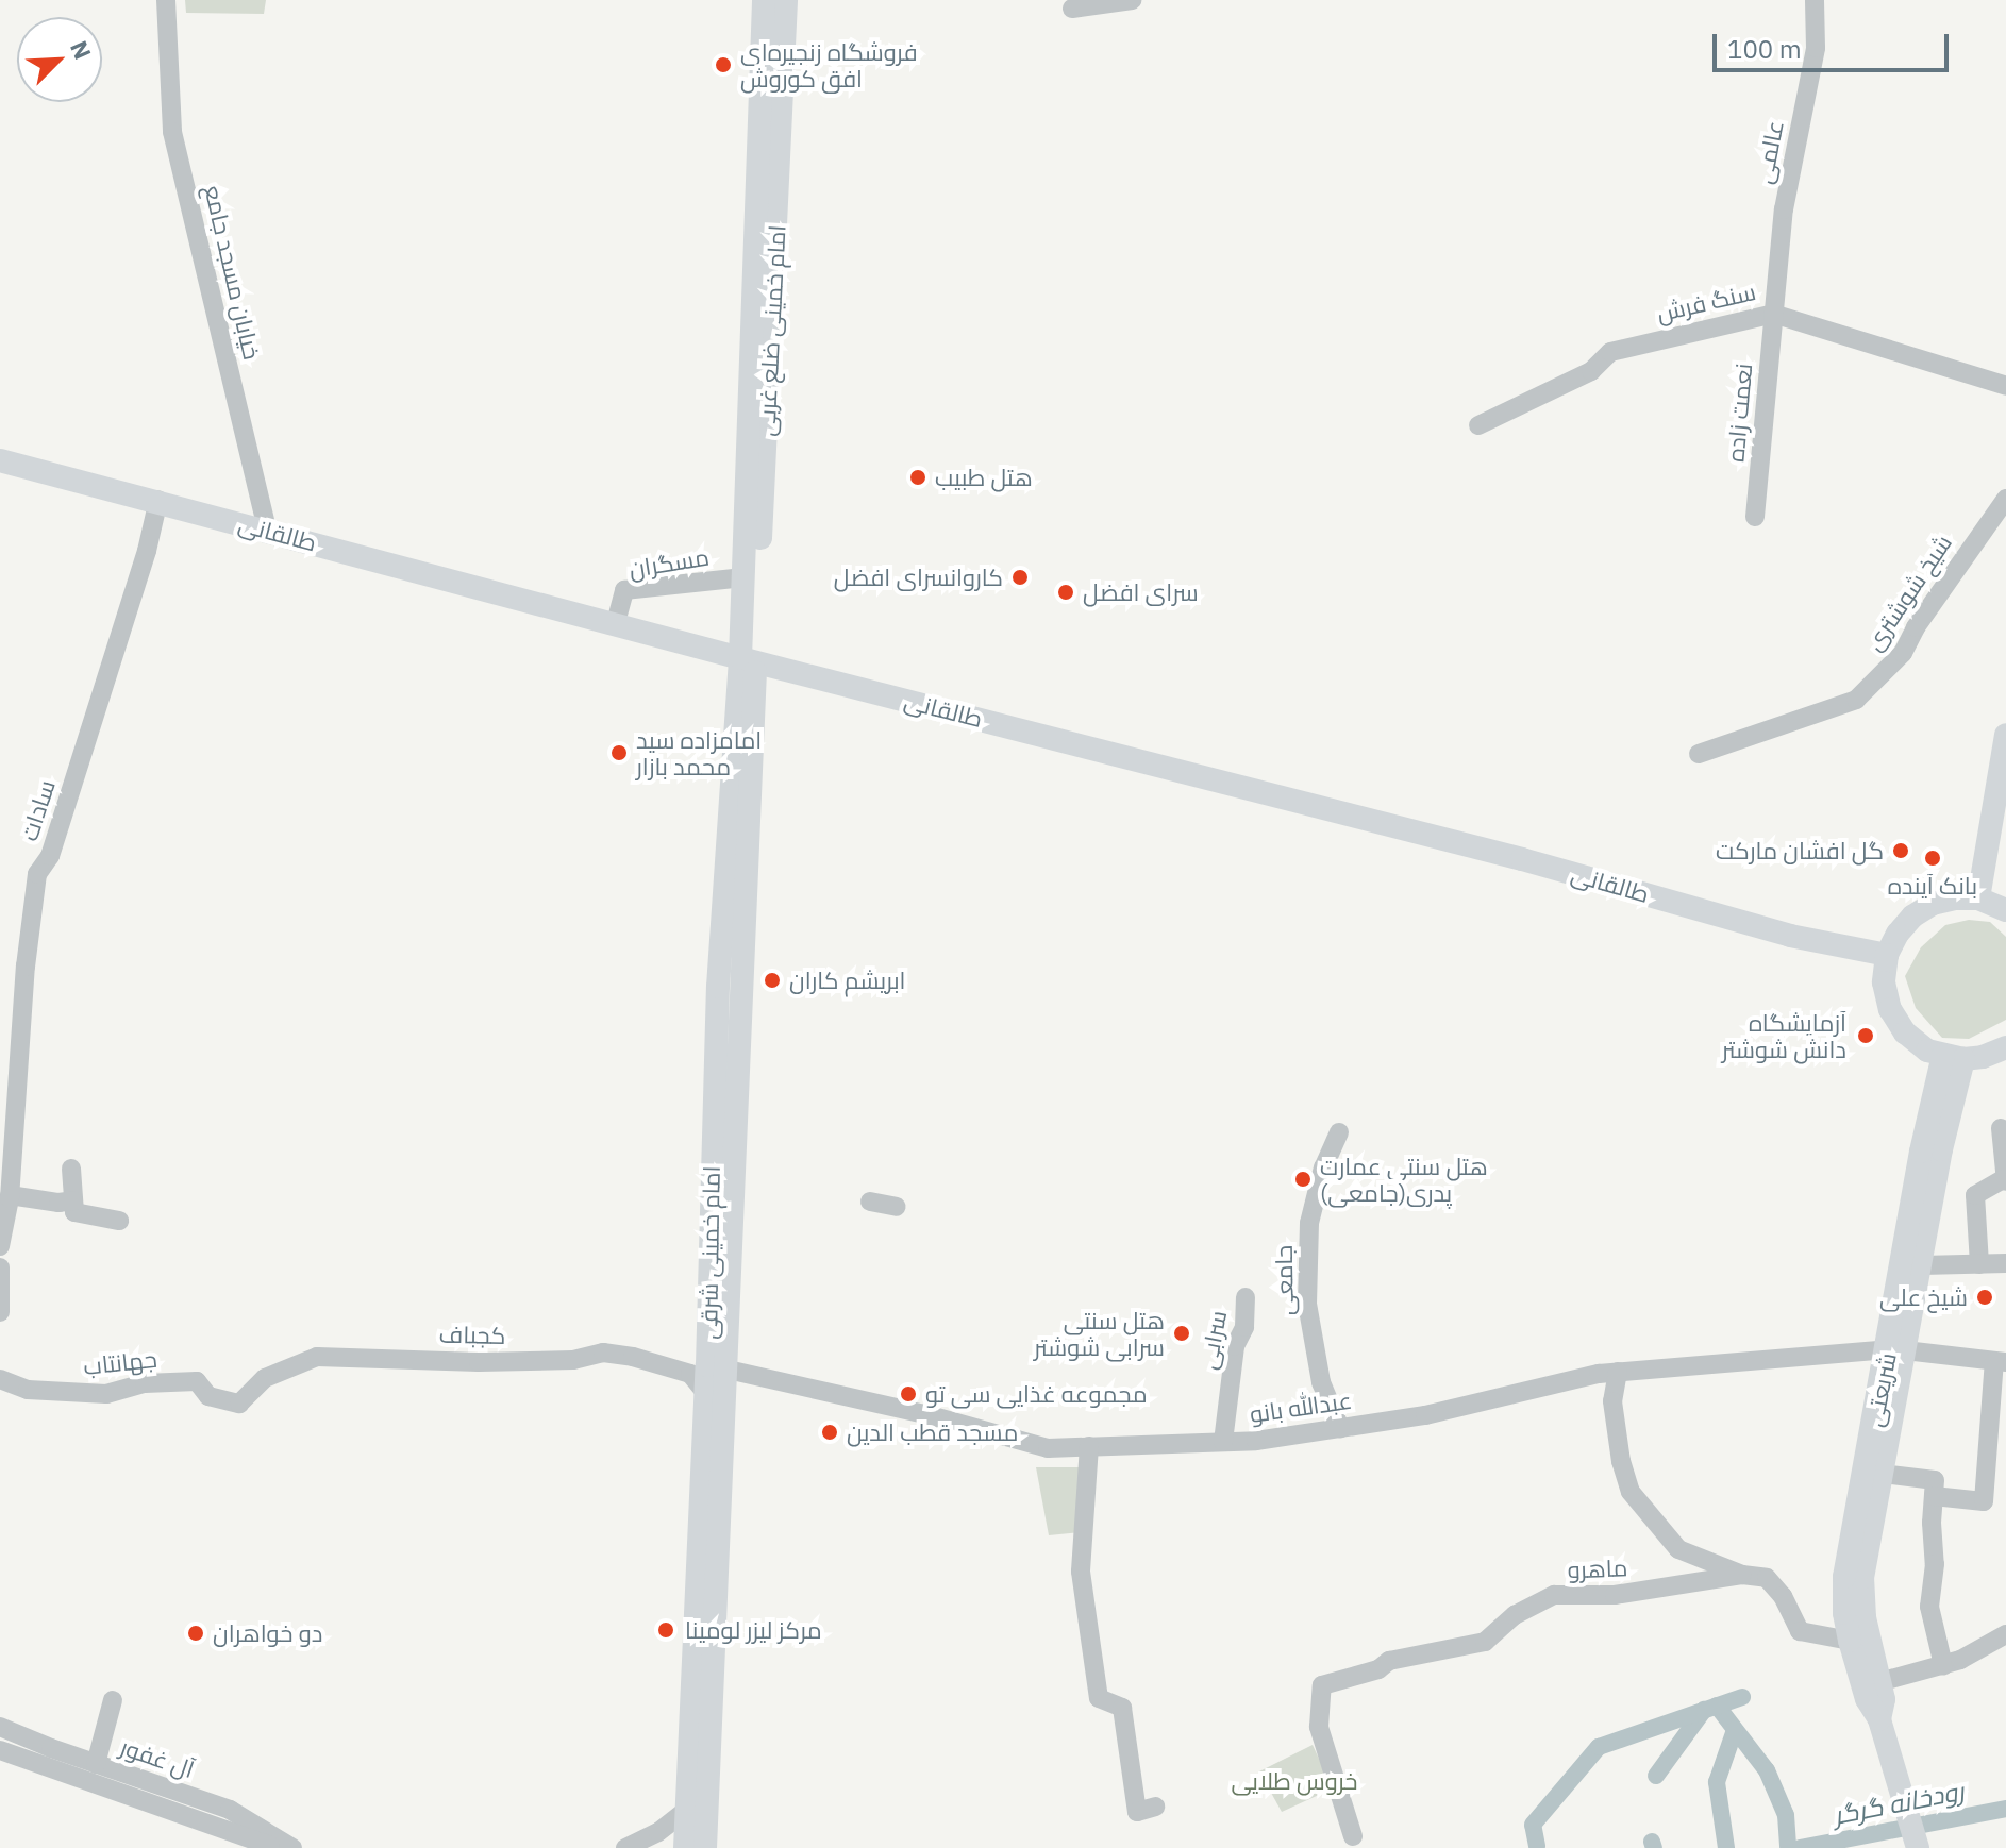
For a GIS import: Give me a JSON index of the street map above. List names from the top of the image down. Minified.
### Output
{"streets":{"main road":["امام خمینی ضلع غربی","طالقانی","امام خمینی شرقی","شریعتی"],"street":["عالمی","خیابان مسجد جامع","سنگ فرش","نعمت زاده","مسگران","شیخ شوشتری","سادات","جامعی","کجباف","سرابی","جهانتاب","عبدالله بانو","ماهرو","آل غفور"]},"crossings":[["عالمی","سنگ فرش"],["عالمی","نعمت زاده"],["خیابان مسجد جامع","طالقانی"],["سنگ فرش","نعمت زاده"],["امام خمینی ضلع غربی","طالقانی"],["امام خمینی ضلع غربی","مسگران"],["امام خمینی ضلع غربی","امام خمینی شرقی"],["طالقانی","سادات"],["طالقانی","امام خمینی شرقی"],["امام خمینی شرقی","کجباف"],["امام خمینی شرقی","عبدالله بانو"],["جامعی","عبدالله بانو"],["کجباف","جهانتاب"],["سرابی","عبدالله بانو"],["شریعتی","عبدالله بانو"]],"water":["رودخانه گرگر"],"parks":["خروس طلایی"],"places":["فروشگاه زنجیره‌ای افق کوروش","هتل طبیب","کاروانسرای افضل","سرای افضل","امامزاده سید محمد بازار","گل افشان مارکت","بانک آینده","ابریشم کاران","آزمایشگاه دانش شوشتر","هتل سنتی عمارت پدری(جامعی)","شیخ علی","هتل سنتی سرابی شوشتر","مجموعه غذایی سی تو","مسجد قطب الدین","مرکز لیزر لومینا","دو خواهران"],"scale_bar":"100 m","north":"top right"}
